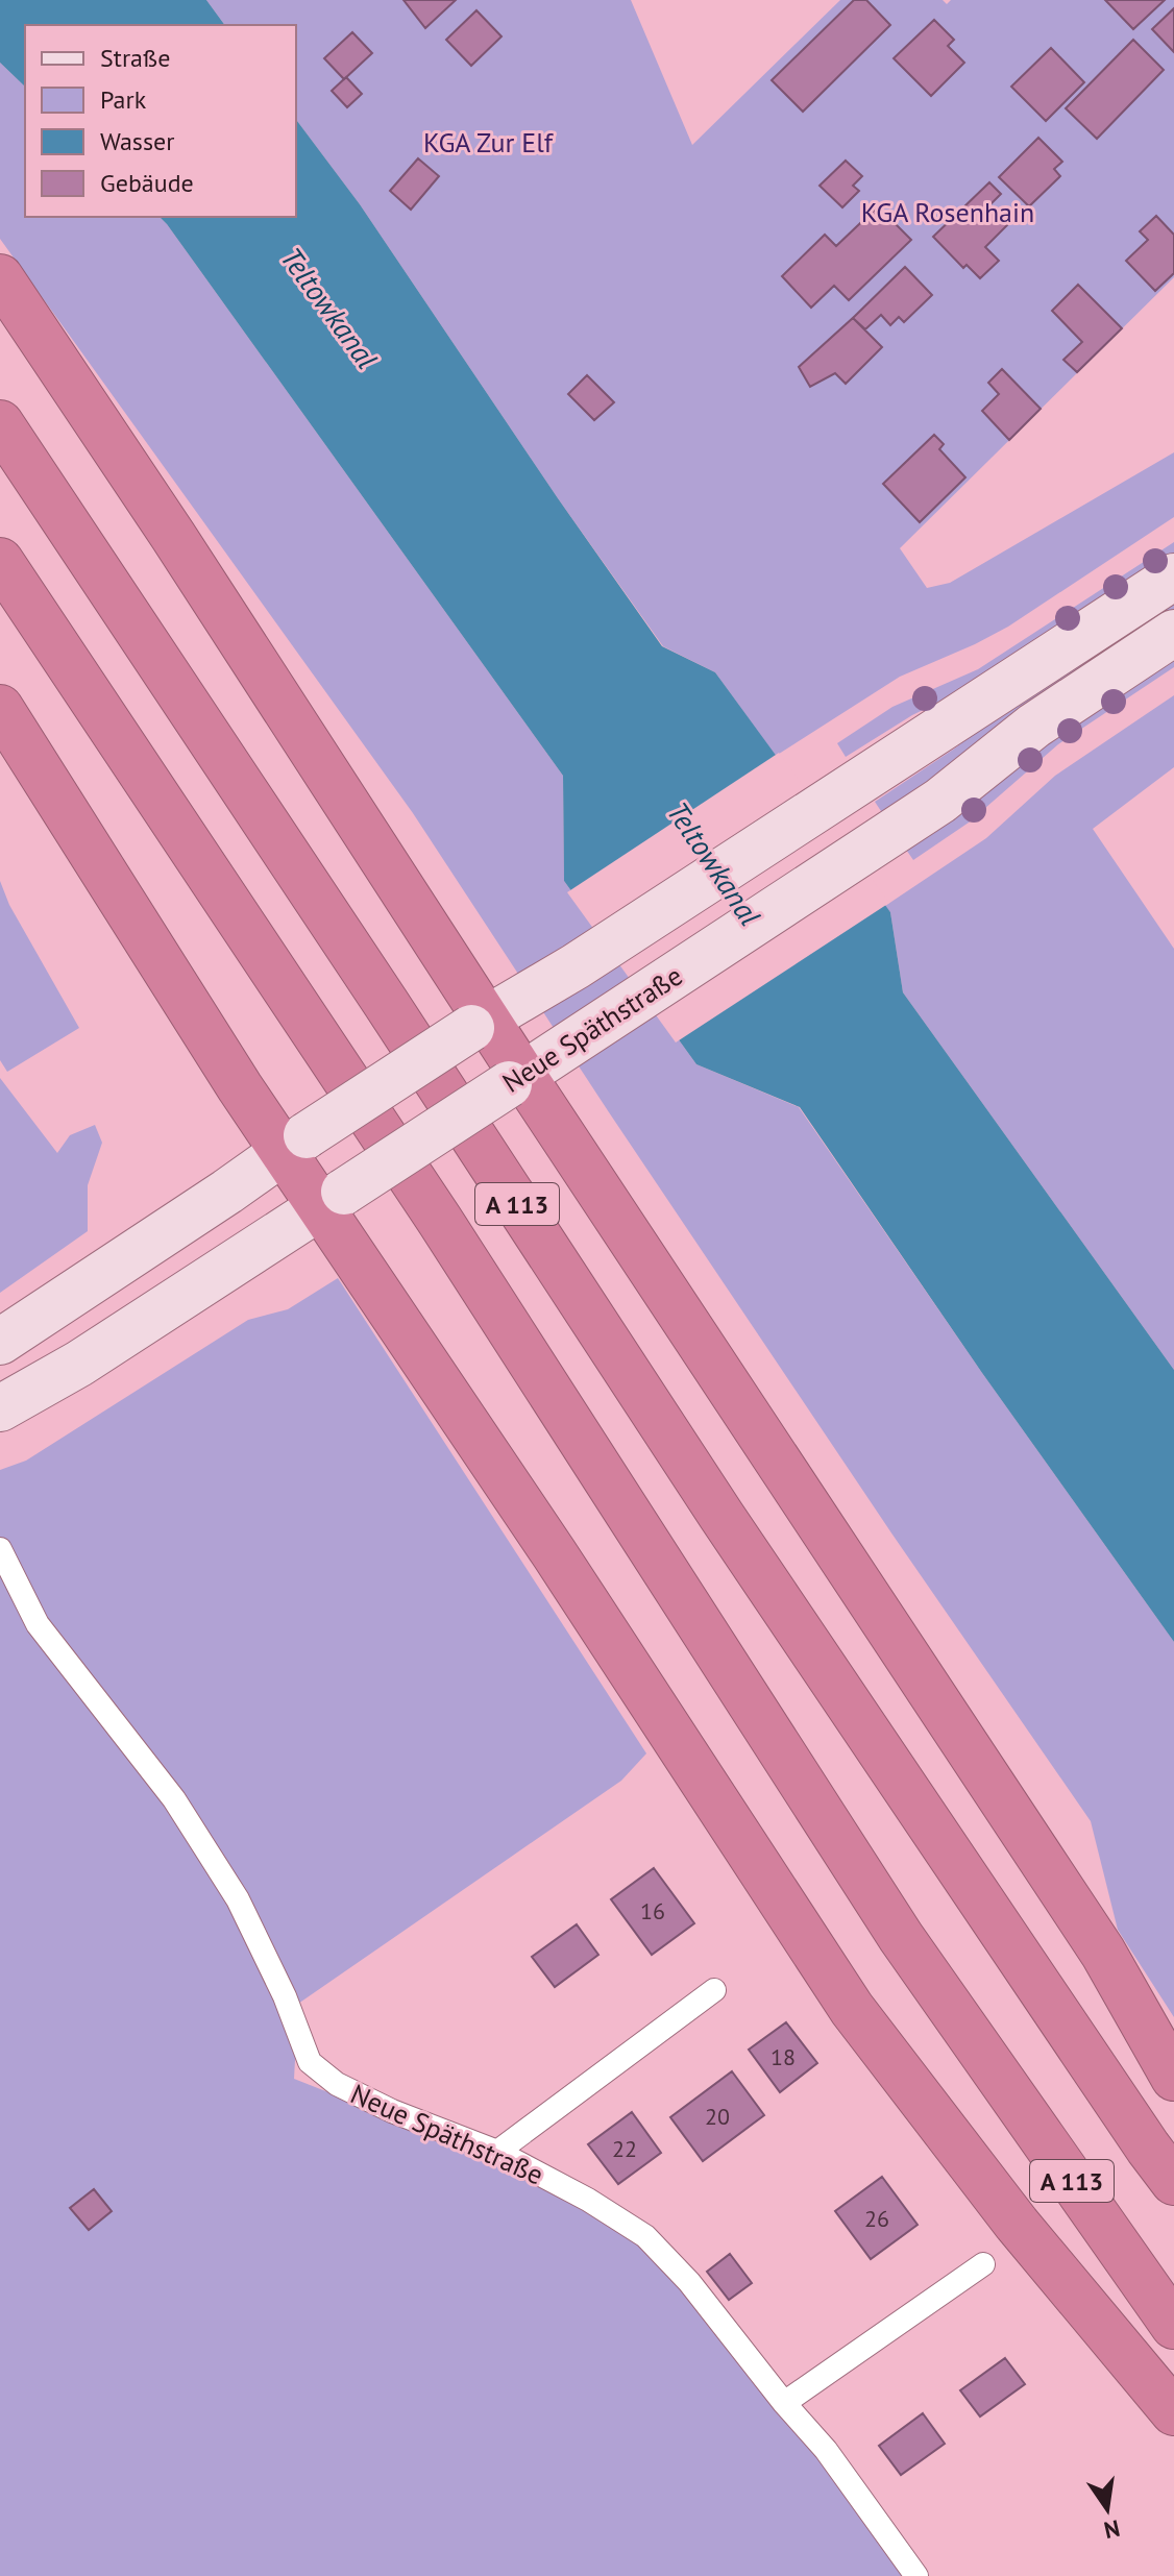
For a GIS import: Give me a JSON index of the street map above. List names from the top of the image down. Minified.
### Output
{"streets":{"highway":["A 113"],"main road":["Neue Späthstraße"]},"water":["Teltowkanal"],"parks":["KGA Zur Elf","KGA Rosenhain"],"house_numbers":["16","18","20","22","26"],"legend":["Straße","Park","Wasser","Gebäude"],"north":"bottom"}
